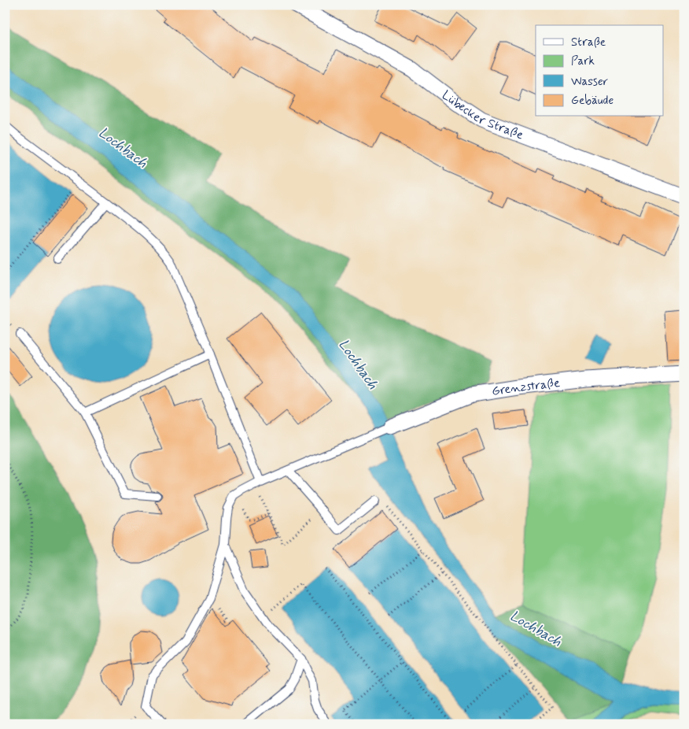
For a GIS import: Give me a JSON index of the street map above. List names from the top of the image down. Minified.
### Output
{"streets":{"street":["Lübecker Straße","Grenzstraße"]},"water":["Lochbach"],"legend":["Straße","Park","Wasser","Gebäude"]}
